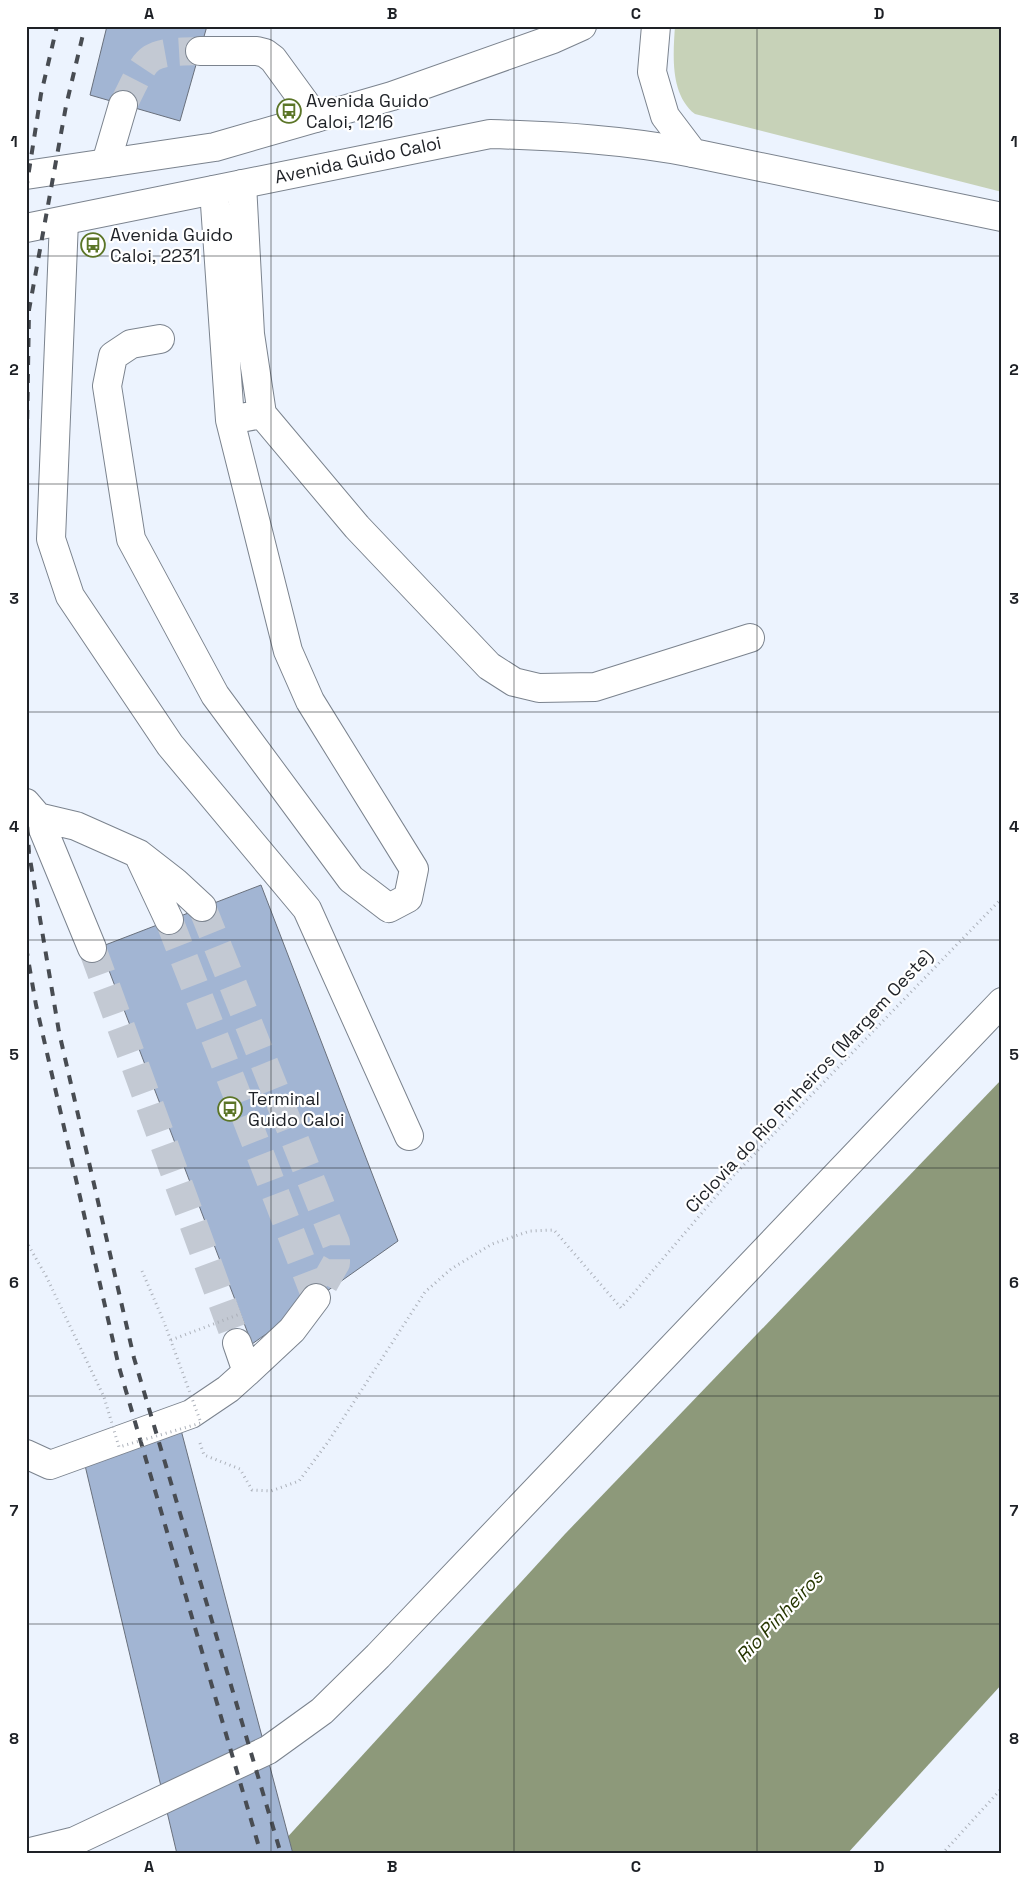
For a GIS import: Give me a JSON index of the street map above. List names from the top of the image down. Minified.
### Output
{"streets":{"main road":["Avenida Guido Caloi"],"path":["Ciclovia do Rio Pinheiros (Margem Oeste)"]},"water":["Rio Pinheiros"],"places":{"bus stop":["Avenida Guido Caloi, 1216","Avenida Guido Caloi, 2231","Terminal Guido Caloi"]},"grid":{"columns":["A","B","C","D"],"rows":["1","2","3","4","5","6","7","8"]}}
